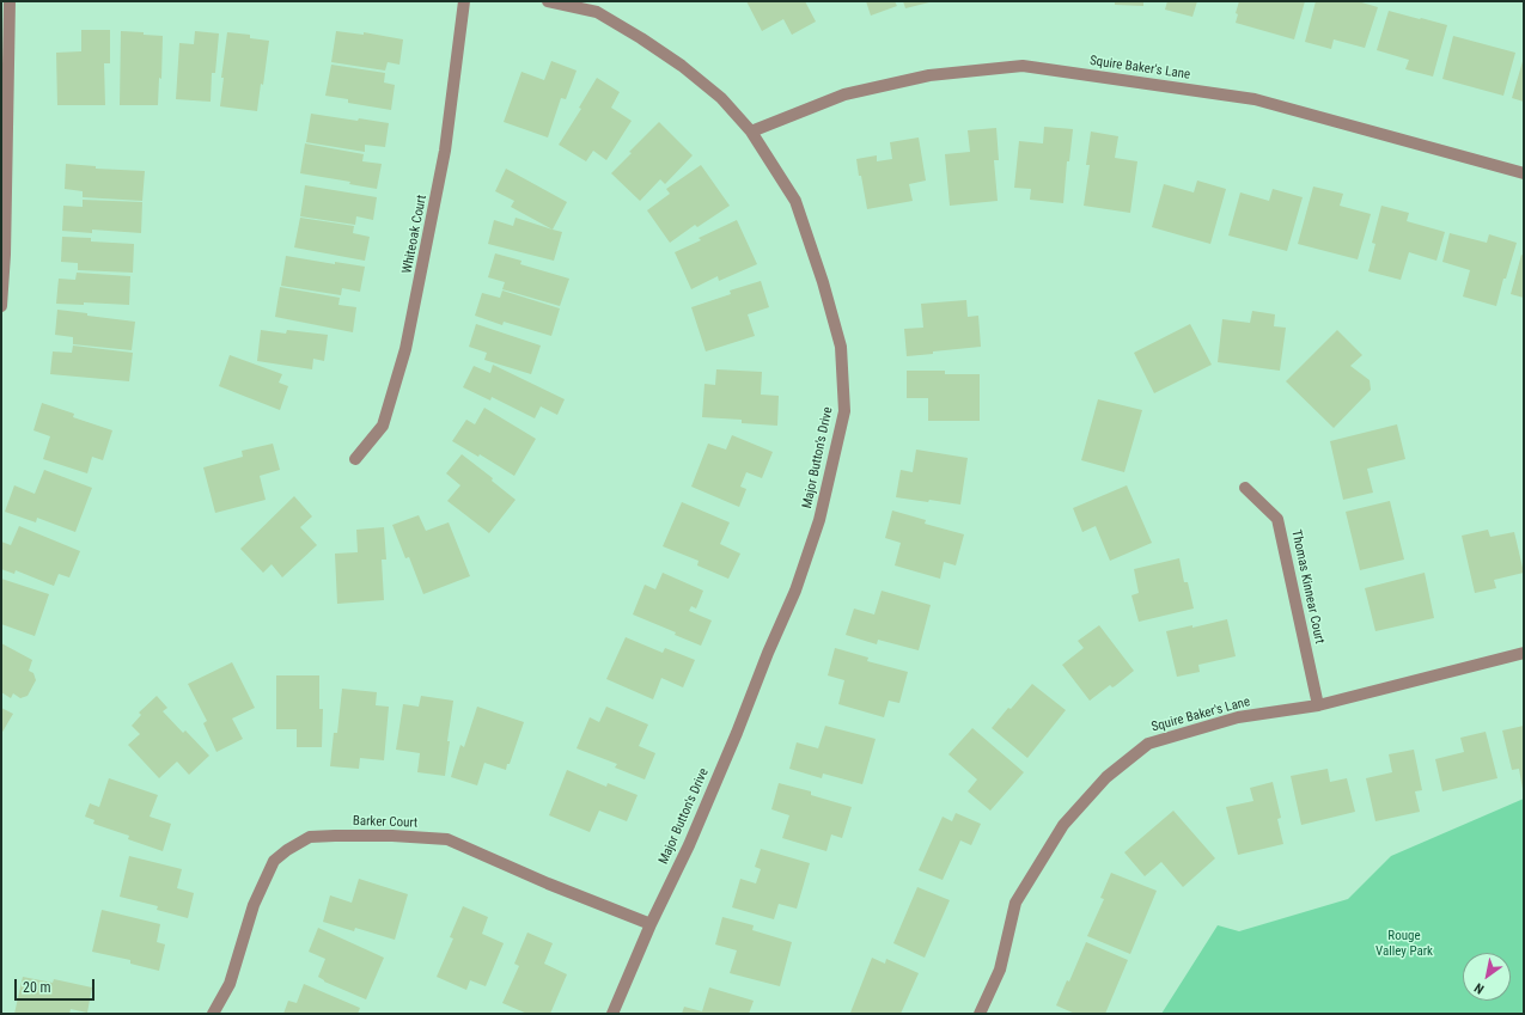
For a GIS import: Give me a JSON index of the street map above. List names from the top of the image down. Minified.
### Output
{"streets":{"street":["Squire Baker's Lane","Whiteoak Court","Major Button's Drive","Thomas Kinnear Court","Barker Court"]},"crossings":[["Squire Baker's Lane","Major Button's Drive"],["Squire Baker's Lane","Thomas Kinnear Court"],["Major Button's Drive","Barker Court"]],"parks":["Rouge Valley Park"],"scale_bar":"20 m","north":"bottom left"}
